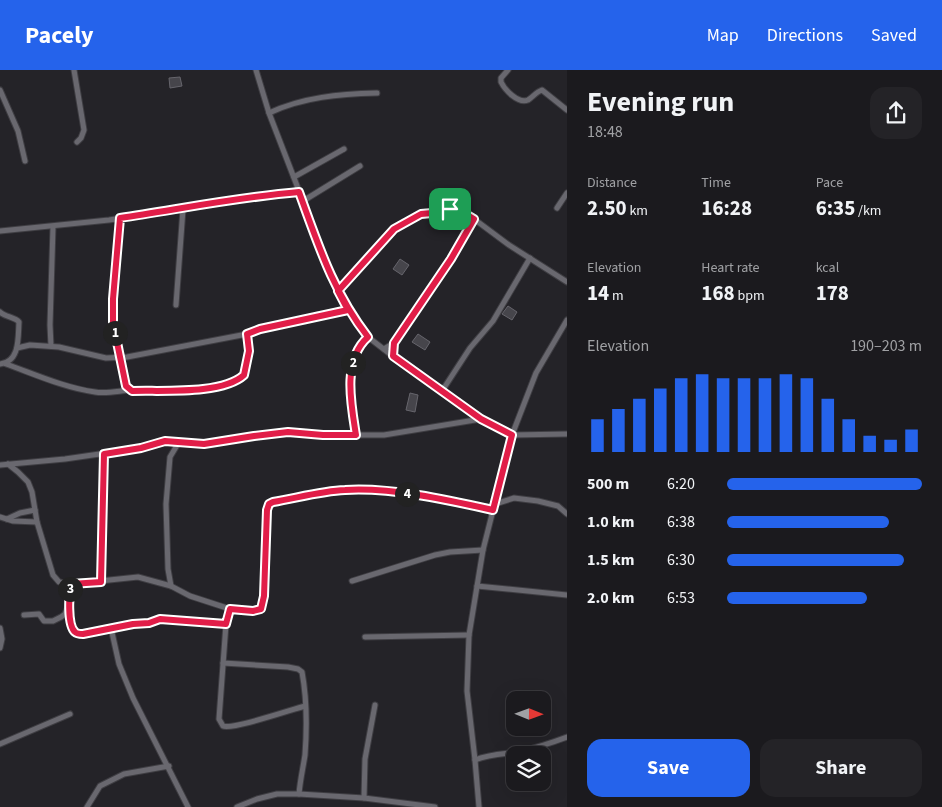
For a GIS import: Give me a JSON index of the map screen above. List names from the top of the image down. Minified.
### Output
{"north":"right","page":{"header":"Pacely","nav":["Map","Directions","Saved"],"heading":["Evening run","18:48"],"stats":[["Distance","2.50 km"],["Time","16:28"],["Pace","6:35 /km"],["Elevation","14 m"],["Heart rate","168 bpm"],["kcal","178"]],"pins":["1","2","4","3"],"chart":["Elevation","190–203 m"],"list":[{"name":"500 m","note":"6:20"},{"name":"1.0 km","note":"6:38"},{"name":"1.5 km","note":"6:30"},{"name":"2.0 km","note":"6:53"}],"buttons":["Save","Share"]}}
